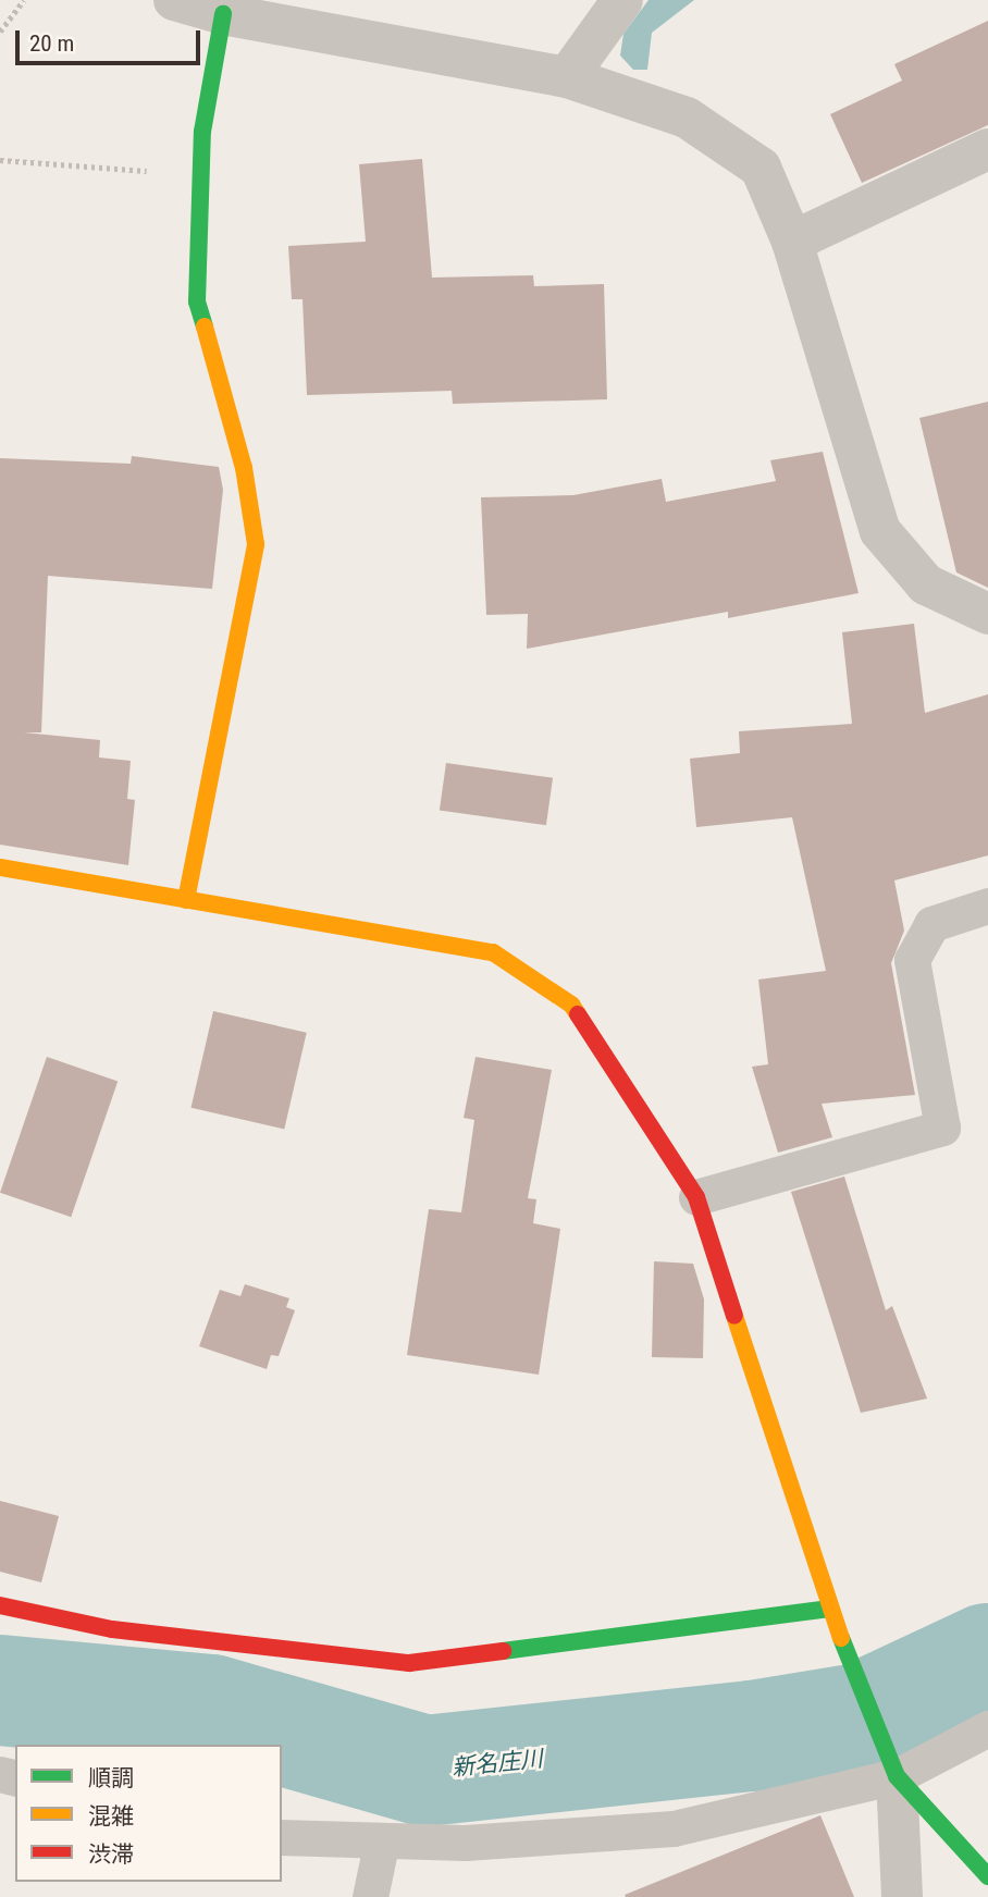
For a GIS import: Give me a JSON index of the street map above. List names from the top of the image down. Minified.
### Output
{"water":["新名庄川"],"legend":["順調","混雑","渋滞"],"scale_bar":"20 m"}
